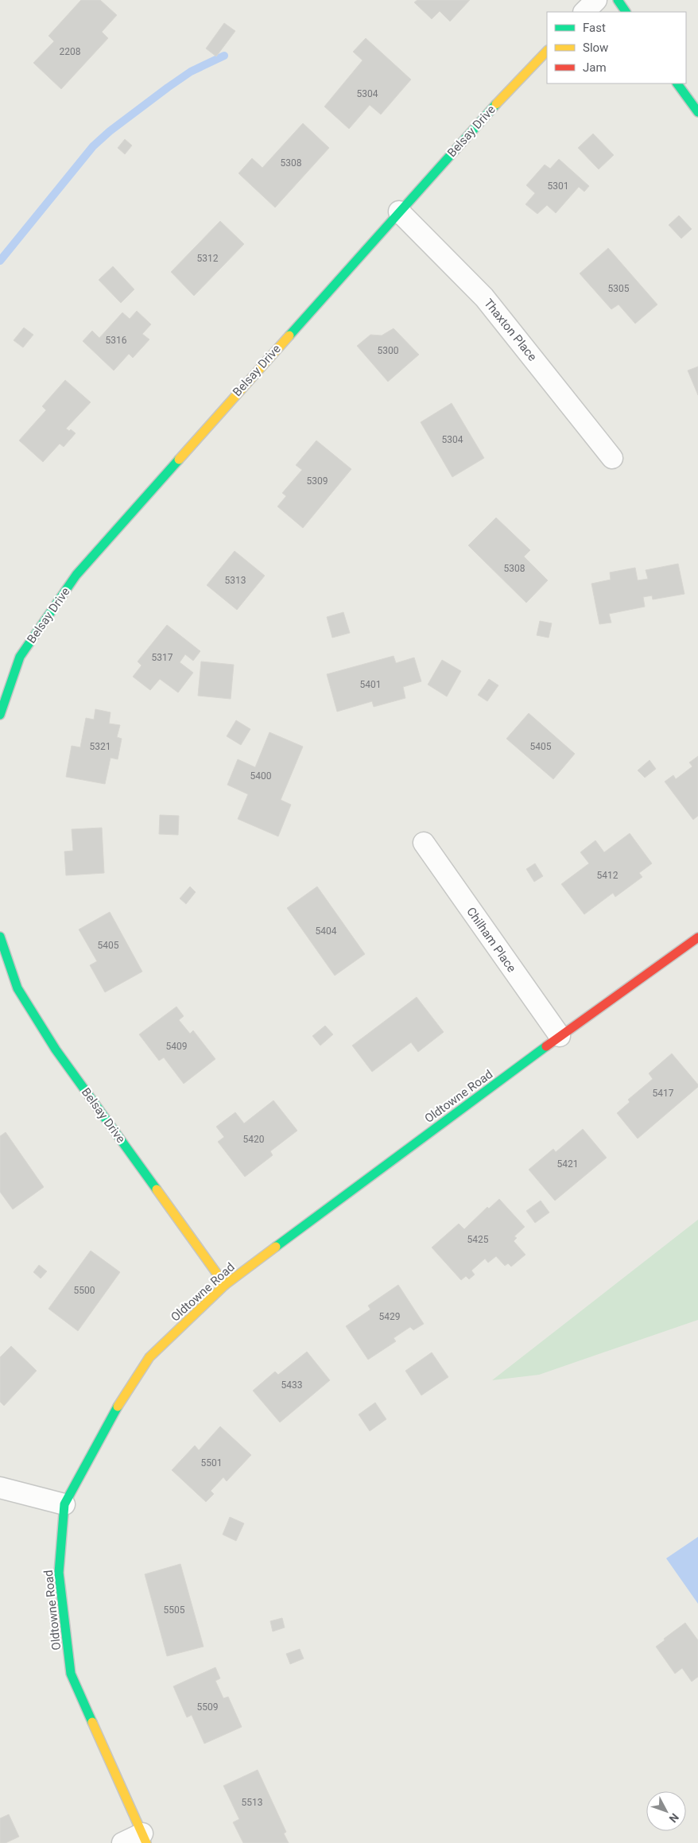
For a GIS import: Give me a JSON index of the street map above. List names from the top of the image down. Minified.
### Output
{"streets":{"street":["Belsay Drive","Thaxton Place","Chilham Place","Oldtowne Road"]},"crossings":[["Belsay Drive","Thaxton Place"],["Belsay Drive","Oldtowne Road"],["Chilham Place","Oldtowne Road"]],"house_numbers":["2208","5304","5308","5301","5312","5305","5316","5300","5304","5309","5308","5313","5317","5401","5321","5405","5400","5412","5404","5405","5409","5417","5420","5421","5425","5500","5429","5433","5501","5505","5509","5513"],"legend":["Fast","Slow","Jam"],"north":"bottom right"}
